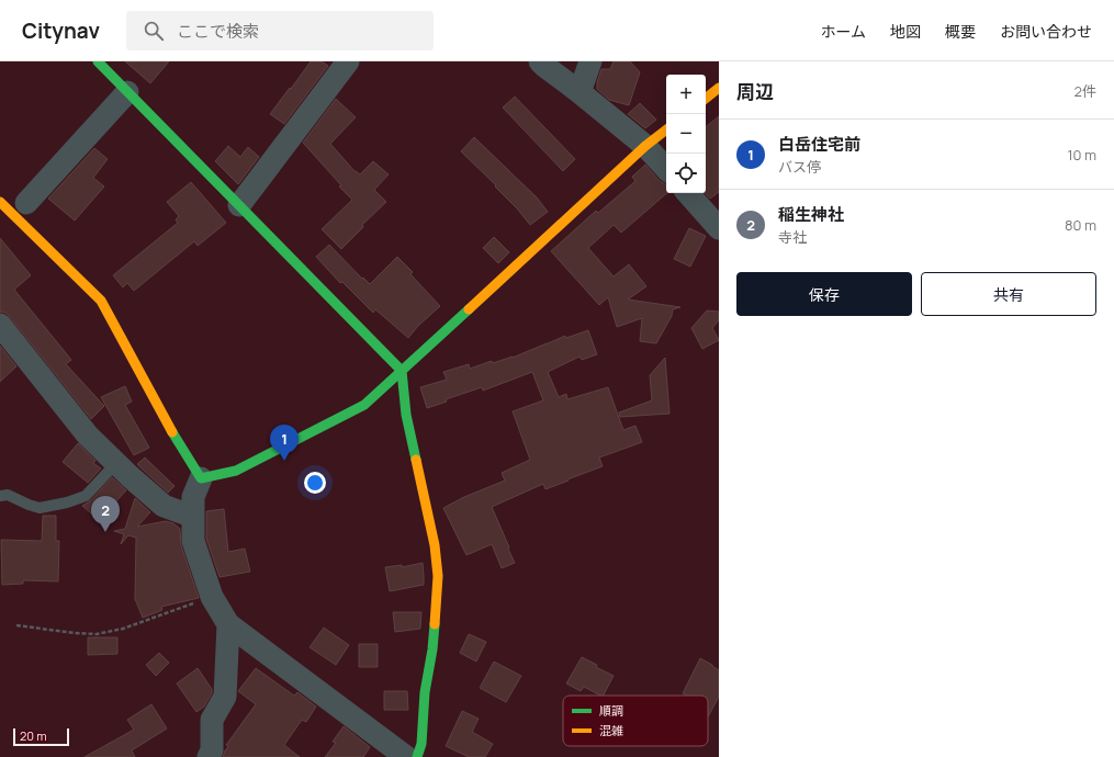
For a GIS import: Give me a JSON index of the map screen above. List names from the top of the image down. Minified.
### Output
{"legend":["順調","混雑"],"scale_bar":"20 m","page":{"header":"Citynav","search":"ここで検索","nav":["ホーム","地図","概要","お問い合わせ"],"heading":["周辺","2件"],"map_buttons":["+","−"],"list":[{"mark":"1","name":"白岳住宅前","note":"バス停","value":"10 m"},{"mark":"2","name":"稲生神社","note":"寺社","value":"80 m"}],"buttons":["保存","共有"],"pins":["1","2"],"scale":"20 m"}}
